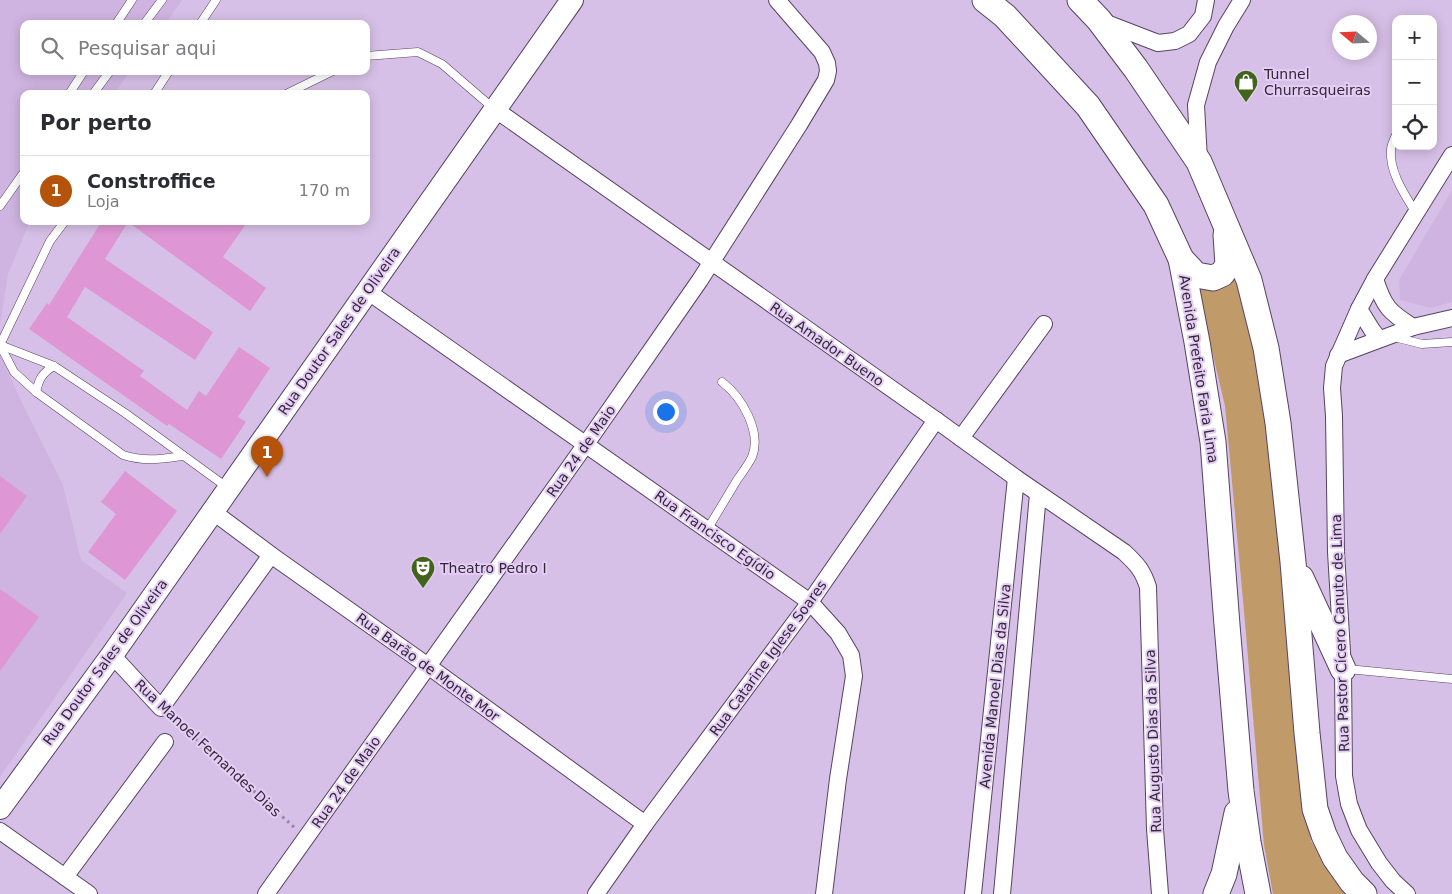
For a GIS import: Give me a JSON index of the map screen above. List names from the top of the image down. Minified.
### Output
{"streets":{"main road":["Rua Doutor Sales de Oliveira","Avenida Prefeito Faria Lima"],"street":["Rua Amador Bueno","Rua 24 de Maio","Rua Francisco Egídio","Rua Pastor Cícero Canuto de Lima","Rua Catarine Iglese Soares","Rua Barão de Monte Mor","Avenida Manoel Dias da Silva","Rua Augusto Dias da Silva","Rua Manoel Fernandes Dias"]},"crossings":[["Rua Doutor Sales de Oliveira","Rua Amador Bueno"],["Rua Doutor Sales de Oliveira","Rua Francisco Egídio"],["Rua Doutor Sales de Oliveira","Rua Barão de Monte Mor"],["Rua Doutor Sales de Oliveira","Rua Manoel Fernandes Dias"],["Rua Amador Bueno","Rua 24 de Maio"],["Rua Amador Bueno","Rua Catarine Iglese Soares"],["Rua Amador Bueno","Avenida Manoel Dias da Silva"],["Rua Amador Bueno","Rua Augusto Dias da Silva"],["Rua 24 de Maio","Rua Francisco Egídio"],["Rua 24 de Maio","Rua Barão de Monte Mor"],["Rua 24 de Maio","Rua Manoel Fernandes Dias"],["Rua Francisco Egídio","Rua Catarine Iglese Soares"],["Rua Catarine Iglese Soares","Rua Barão de Monte Mor"]],"places":{"shop":["Tunnel Churrasqueiras"],"theatre":["Theatro Pedro I"]},"north":"left","page":{"map_buttons":["+","−"],"search":"Pesquisar aqui","heading":"Por perto","list":[{"mark":"1","name":"Constroffice","note":"Loja","value":"170 m"}],"pins":"1"}}
